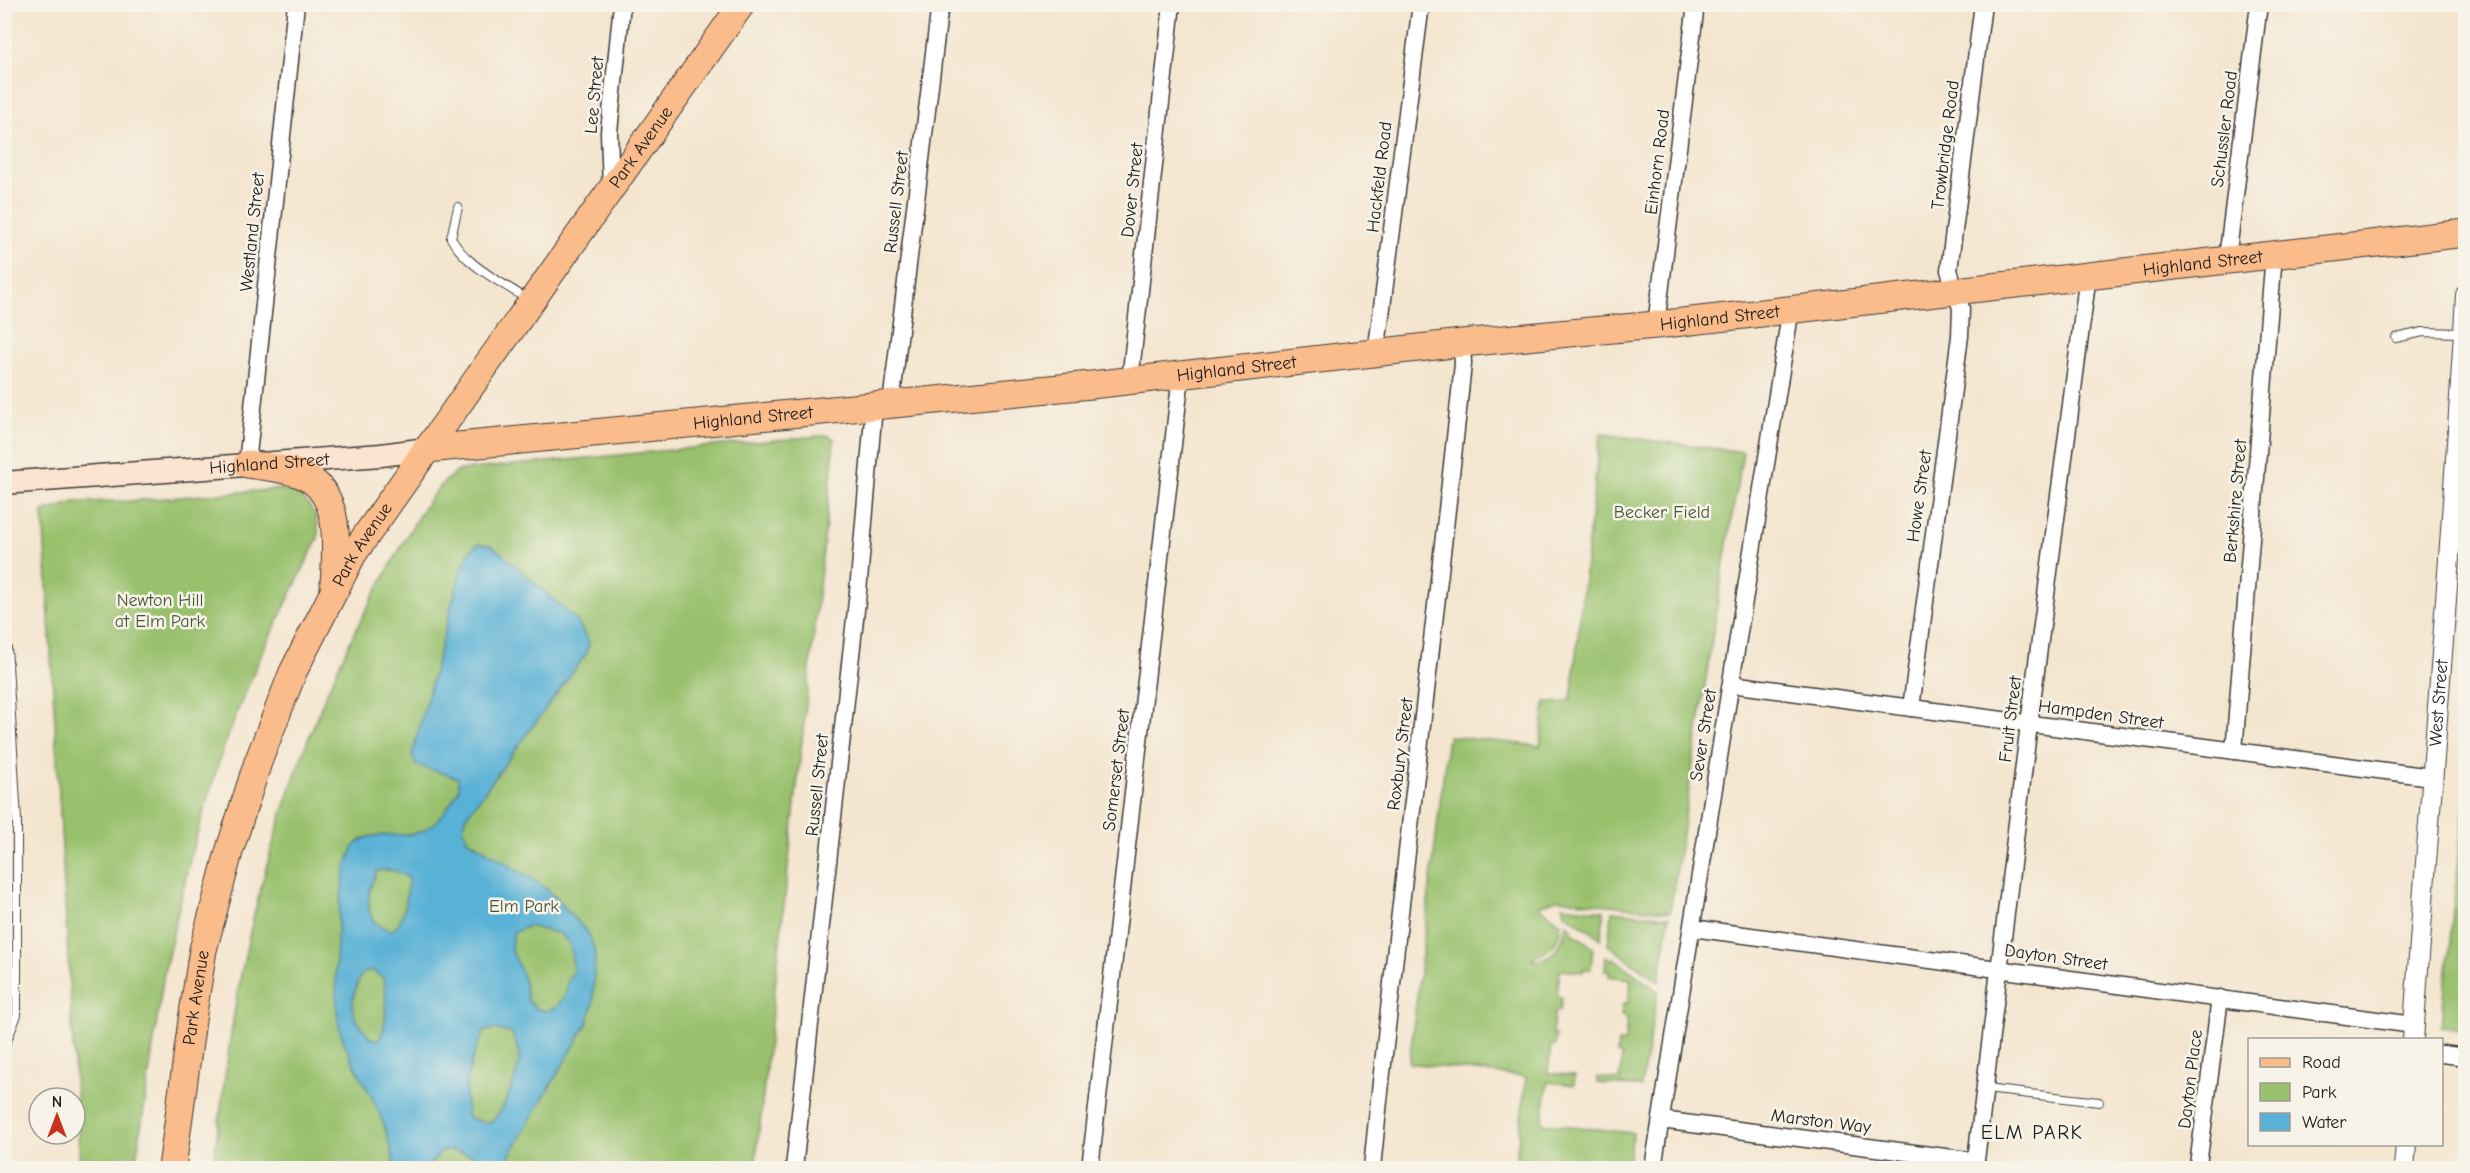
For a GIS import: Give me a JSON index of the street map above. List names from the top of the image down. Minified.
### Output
{"streets":{"highway":["Park Avenue","Highland Street"],"street":["Lee Street","Schussler Road","Trowbridge Road","Einhorn Road","Hackfeld Road","Dover Street","Russell Street","Westland Street","Howe Street","Berkshire Street","West Street","Hampden Street","Fruit Street","Sever Street","Roxbury Street","Somerset Street","Dayton Street","Dayton Place","Marston Way"]},"crossings":[["Lee Street","Park Avenue"],["Schussler Road","Highland Street"],["Trowbridge Road","Highland Street"],["Trowbridge Road","Howe Street"],["Park Avenue","Highland Street"],["Einhorn Road","Highland Street"],["Hackfeld Road","Highland Street"],["Dover Street","Highland Street"],["Russell Street","Highland Street"],["Westland Street","Highland Street"],["Highland Street","Howe Street"],["Highland Street","Berkshire Street"],["Highland Street","Fruit Street"],["Highland Street","Sever Street"],["Highland Street","Roxbury Street"],["Highland Street","Somerset Street"],["Howe Street","Hampden Street"],["Berkshire Street","Hampden Street"],["West Street","Hampden Street"],["West Street","Dayton Street"],["Hampden Street","Fruit Street"],["Hampden Street","Sever Street"],["Fruit Street","Dayton Street"],["Fruit Street","Marston Way"],["Sever Street","Dayton Street"],["Sever Street","Marston Way"],["Dayton Street","Dayton Place"]],"districts":["ELM PARK"],"parks":["Becker Field","Newton Hill at Elm Park","Elm Park"],"legend":["Road","Park","Water"],"north":"top"}
